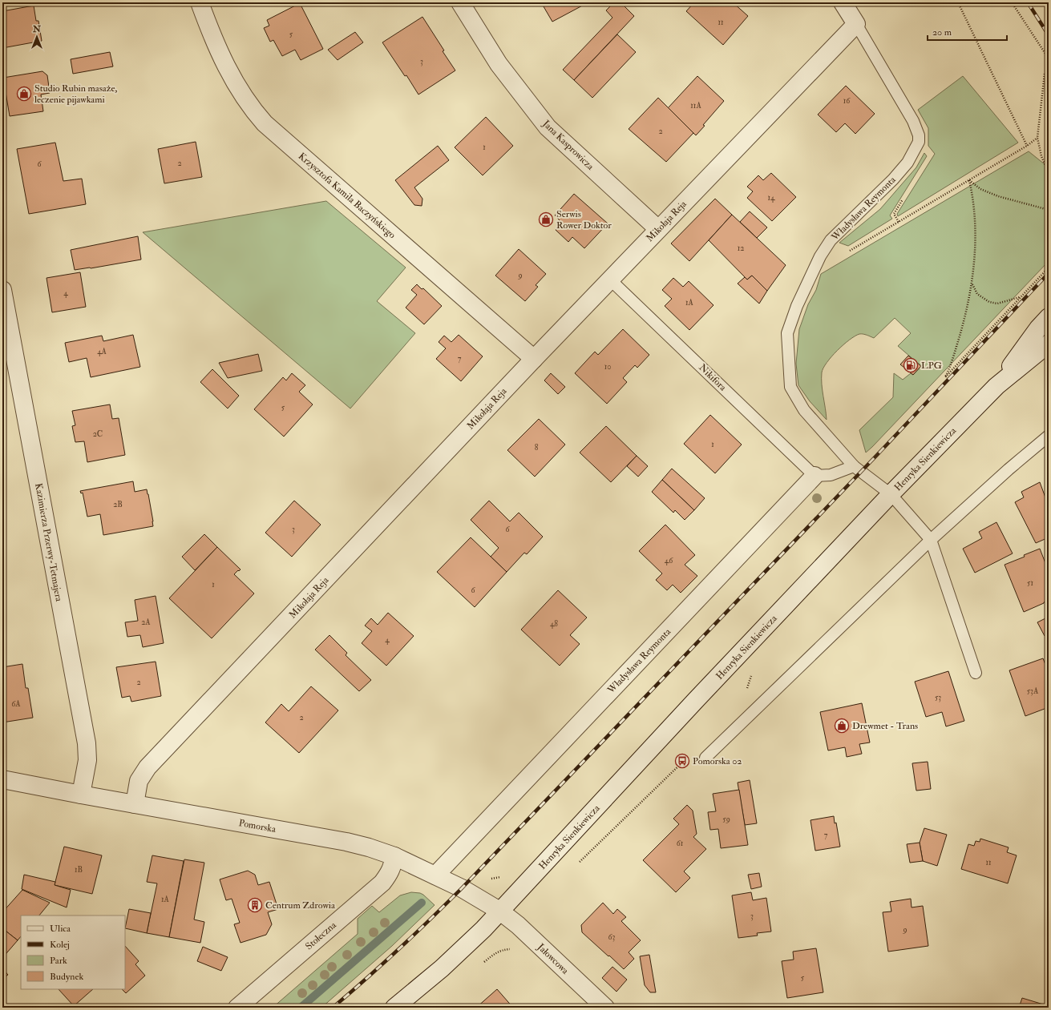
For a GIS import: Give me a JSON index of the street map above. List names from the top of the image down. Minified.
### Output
{"streets":{"street":["Jana Kasprowicza","Krzysztofa Kamila Baczyńskiego","Władysława Reymonta","Mikołaja Reja","Henryka Sienkiewicza","Kazimierza Przerwy-Tetmajera","Pomorska","Stołeczna","Jałowcowa"],"lane":["Nikifora"]},"crossings":[["Jana Kasprowicza","Mikołaja Reja"],["Krzysztofa Kamila Baczyńskiego","Mikołaja Reja"],["Władysława Reymonta","Mikołaja Reja"],["Władysława Reymonta","Nikifora"],["Władysława Reymonta","Henryka Sienkiewicza"],["Władysława Reymonta","Pomorska"],["Mikołaja Reja","Nikifora"],["Mikołaja Reja","Pomorska"],["Henryka Sienkiewicza","Pomorska"],["Henryka Sienkiewicza","Jałowcowa"],["Kazimierza Przerwy-Tetmajera","Pomorska"],["Pomorska","Stołeczna"],["Pomorska","Jałowcowa"]],"places":{"shop":["Studio Rubin masaże, leczenie pijawkami","Serwis Rower Doktor","Drewmet - Trans"],"fuel station":["LPG"],"bus stop":["Pomorska 02"],"building":["Centrum Zdrowia"]},"house_numbers":["11","5","3","16","11A","2","1","2","6","14","12","9","4","1A","4A","7","10","5","2C","1","8","2B","3","6","46","51","1","6","2A","48","4","2","53A","53","6A","2","59","7","61","11","1B","1A","3","9","63","5"],"legend":["Ulica","Kolej","Park","Budynek"],"scale_bar":"20 m","north":"top"}
